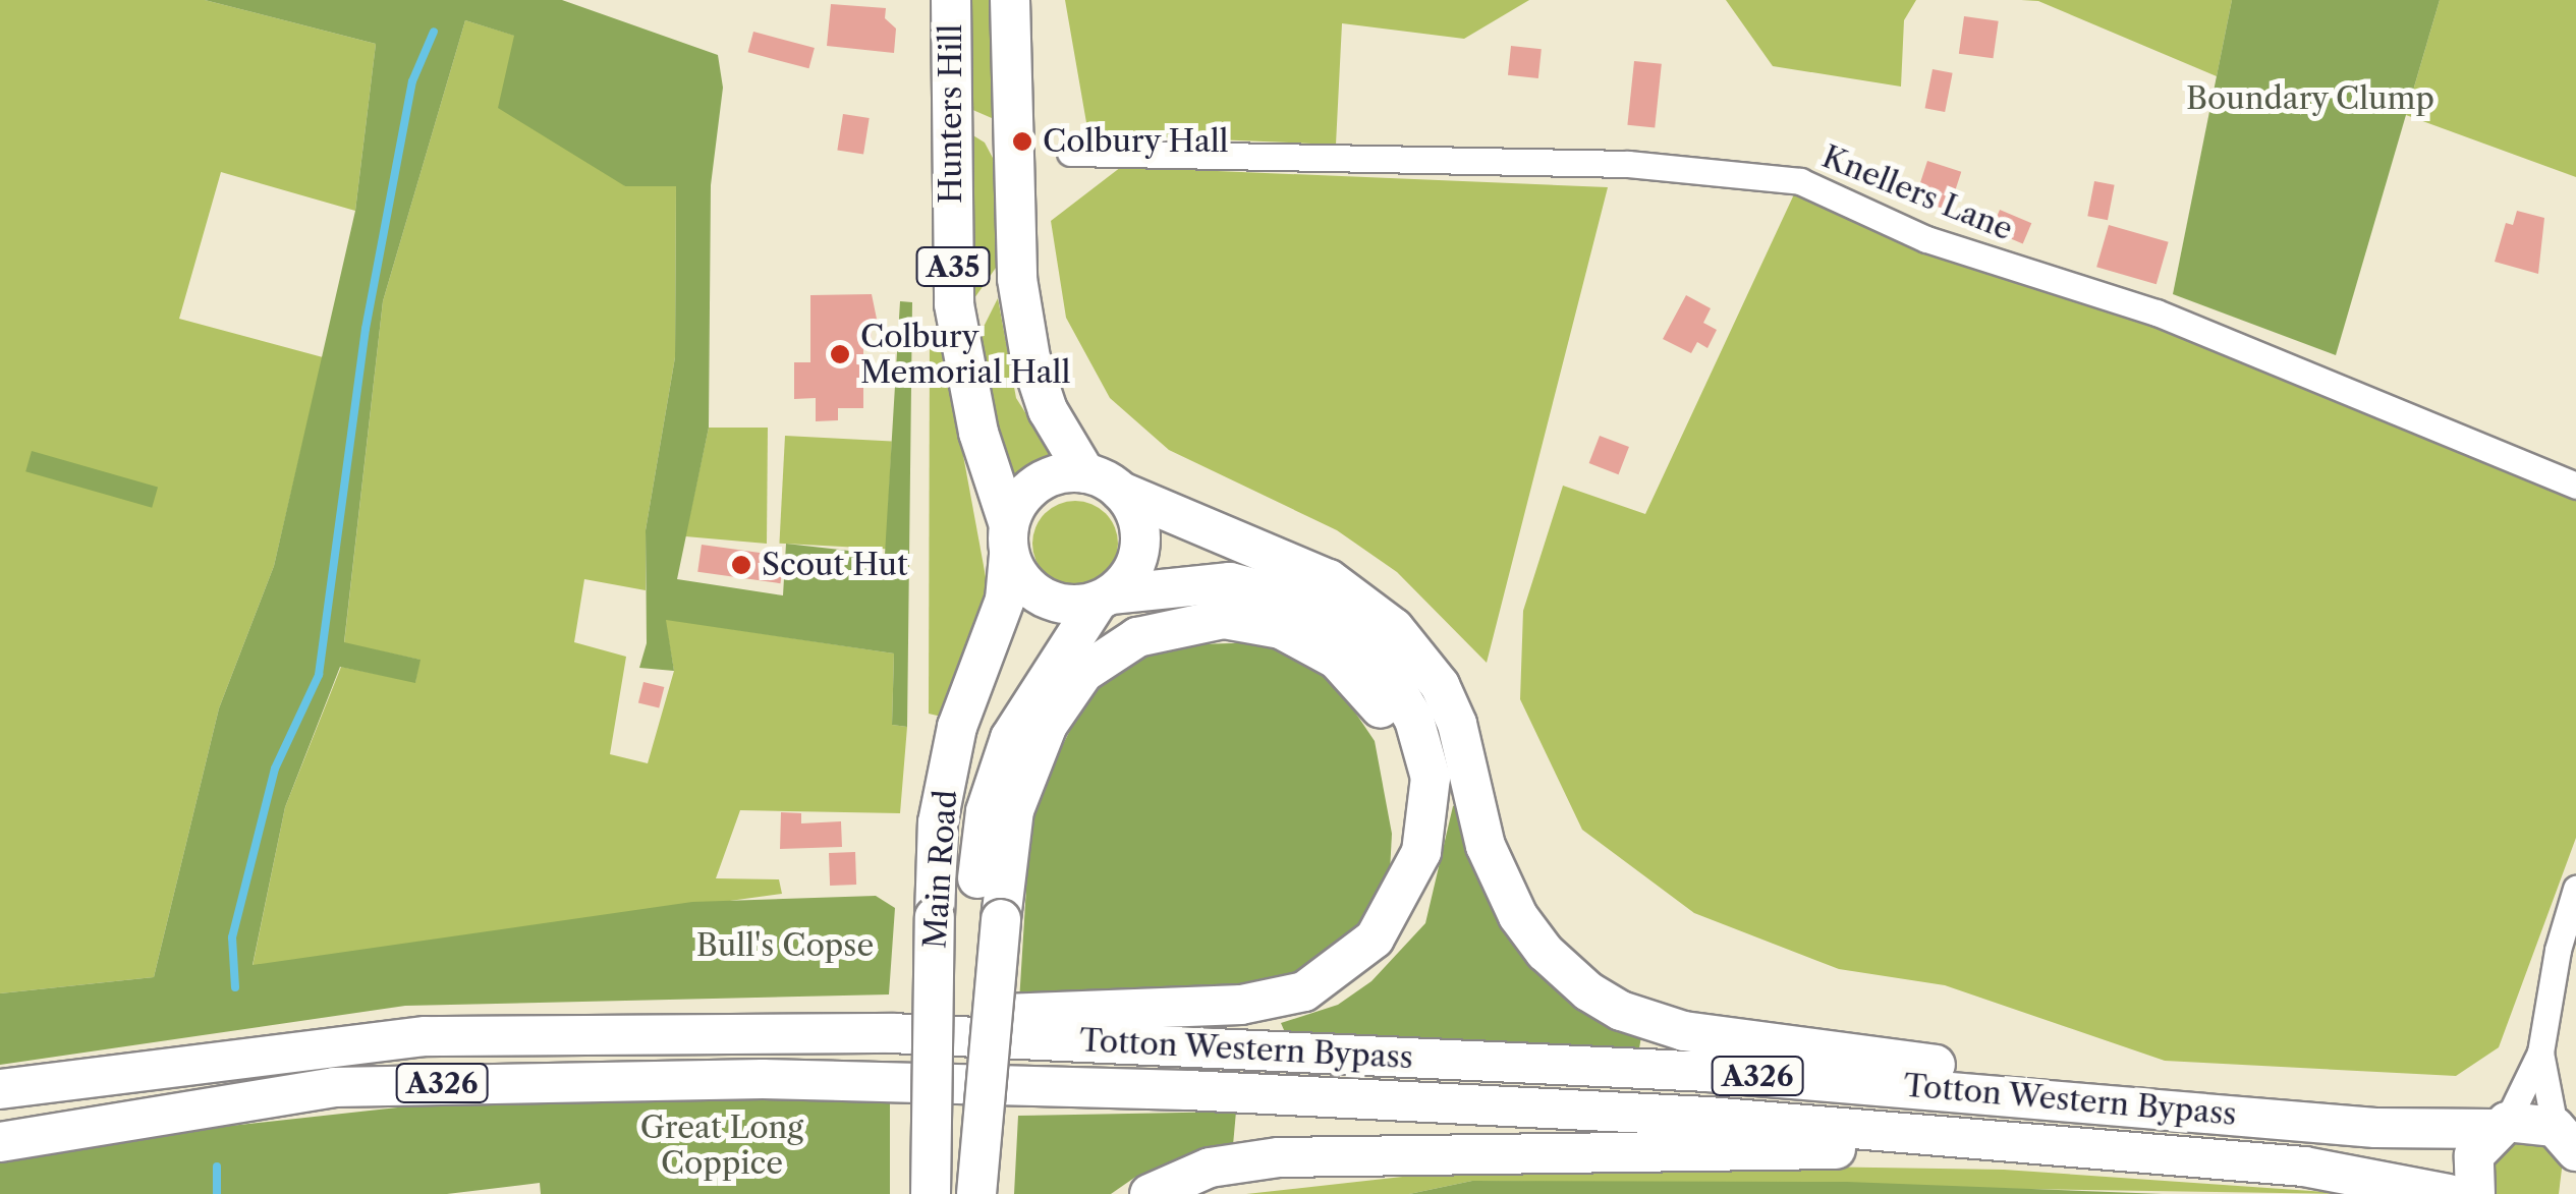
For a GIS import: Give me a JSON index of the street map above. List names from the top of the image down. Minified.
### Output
{"streets":{"main road":["Hunters Hill","A35","Main Road","Totton Western Bypass","A326"],"street":["Knellers Lane"]},"crossings":[["Hunters Hill","Main Road"]],"parks":["Boundary Clump","Bull's Copse","Great Long Coppice"],"places":["Colbury Hall","Colbury Memorial Hall","Scout Hut"]}
